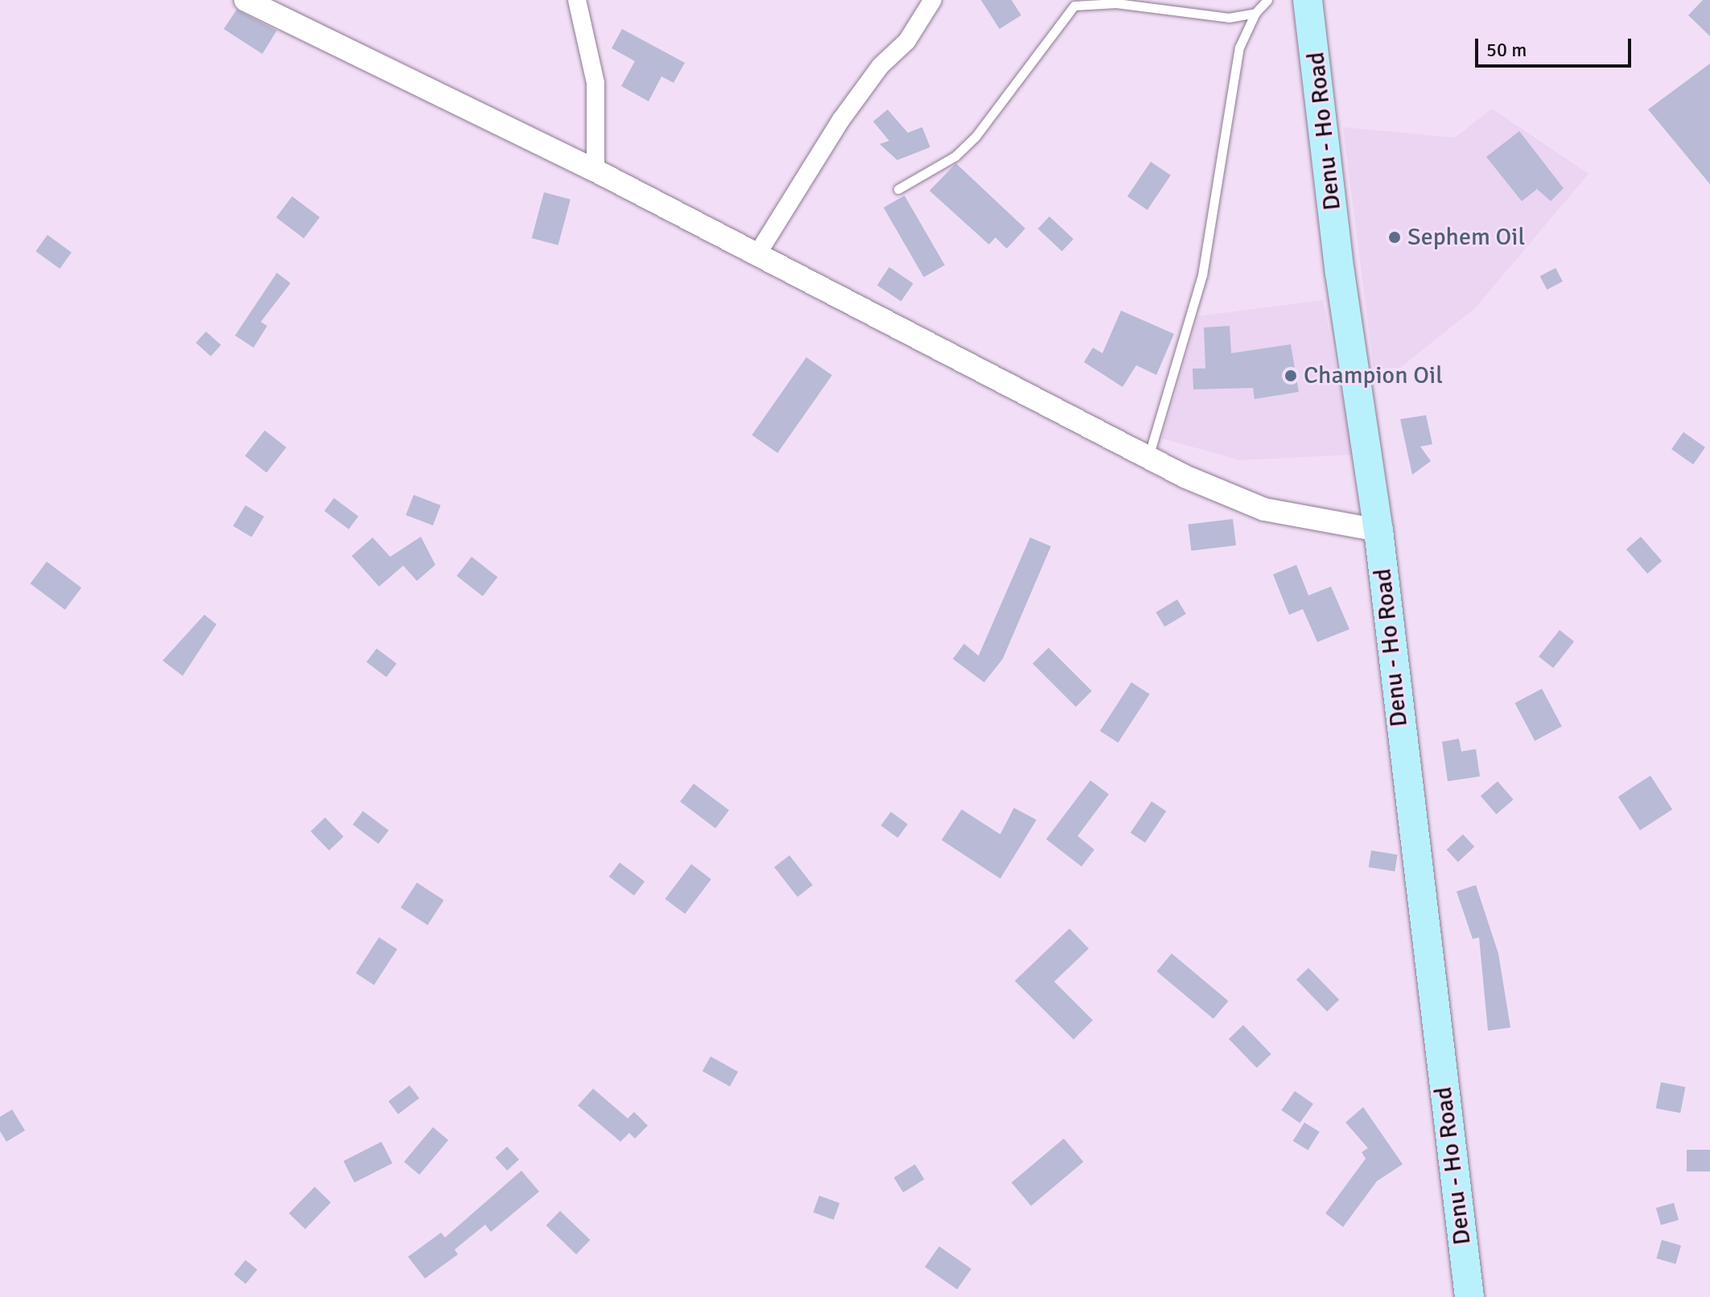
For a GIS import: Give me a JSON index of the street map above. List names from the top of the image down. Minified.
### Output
{"streets":{"main road":["Denu - Ho Road"]},"places":["Sephem Oil","Champion Oil"],"scale_bar":"50 m"}
